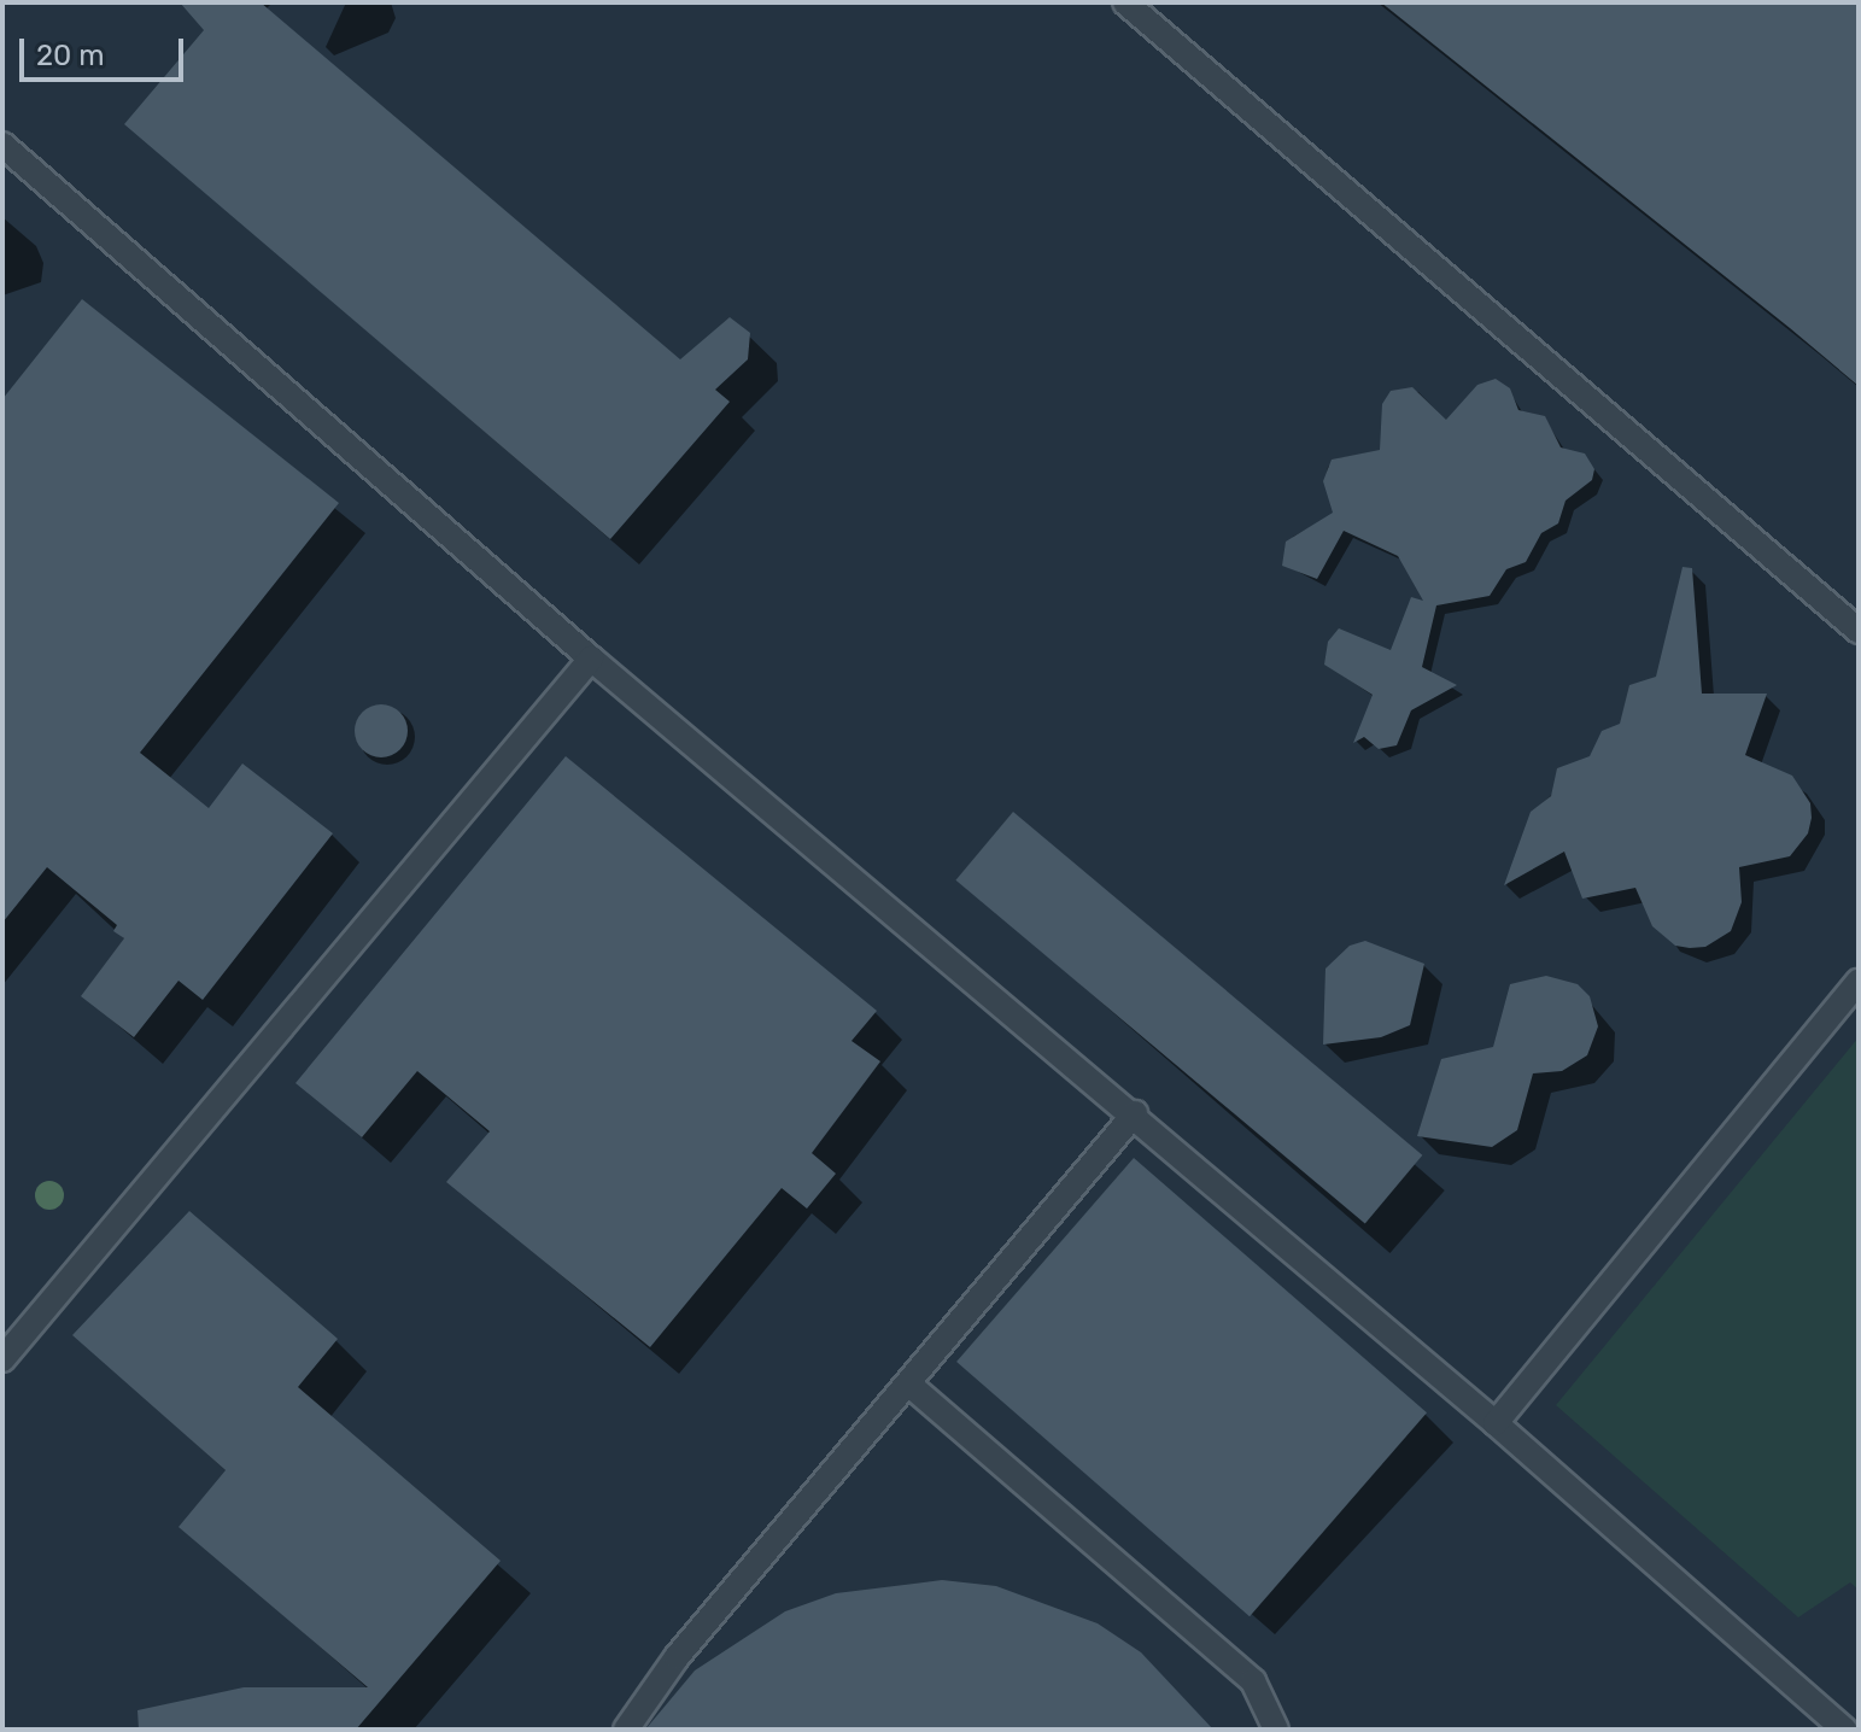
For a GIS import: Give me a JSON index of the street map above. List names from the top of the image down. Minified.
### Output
{"scale_bar":"20 m"}
